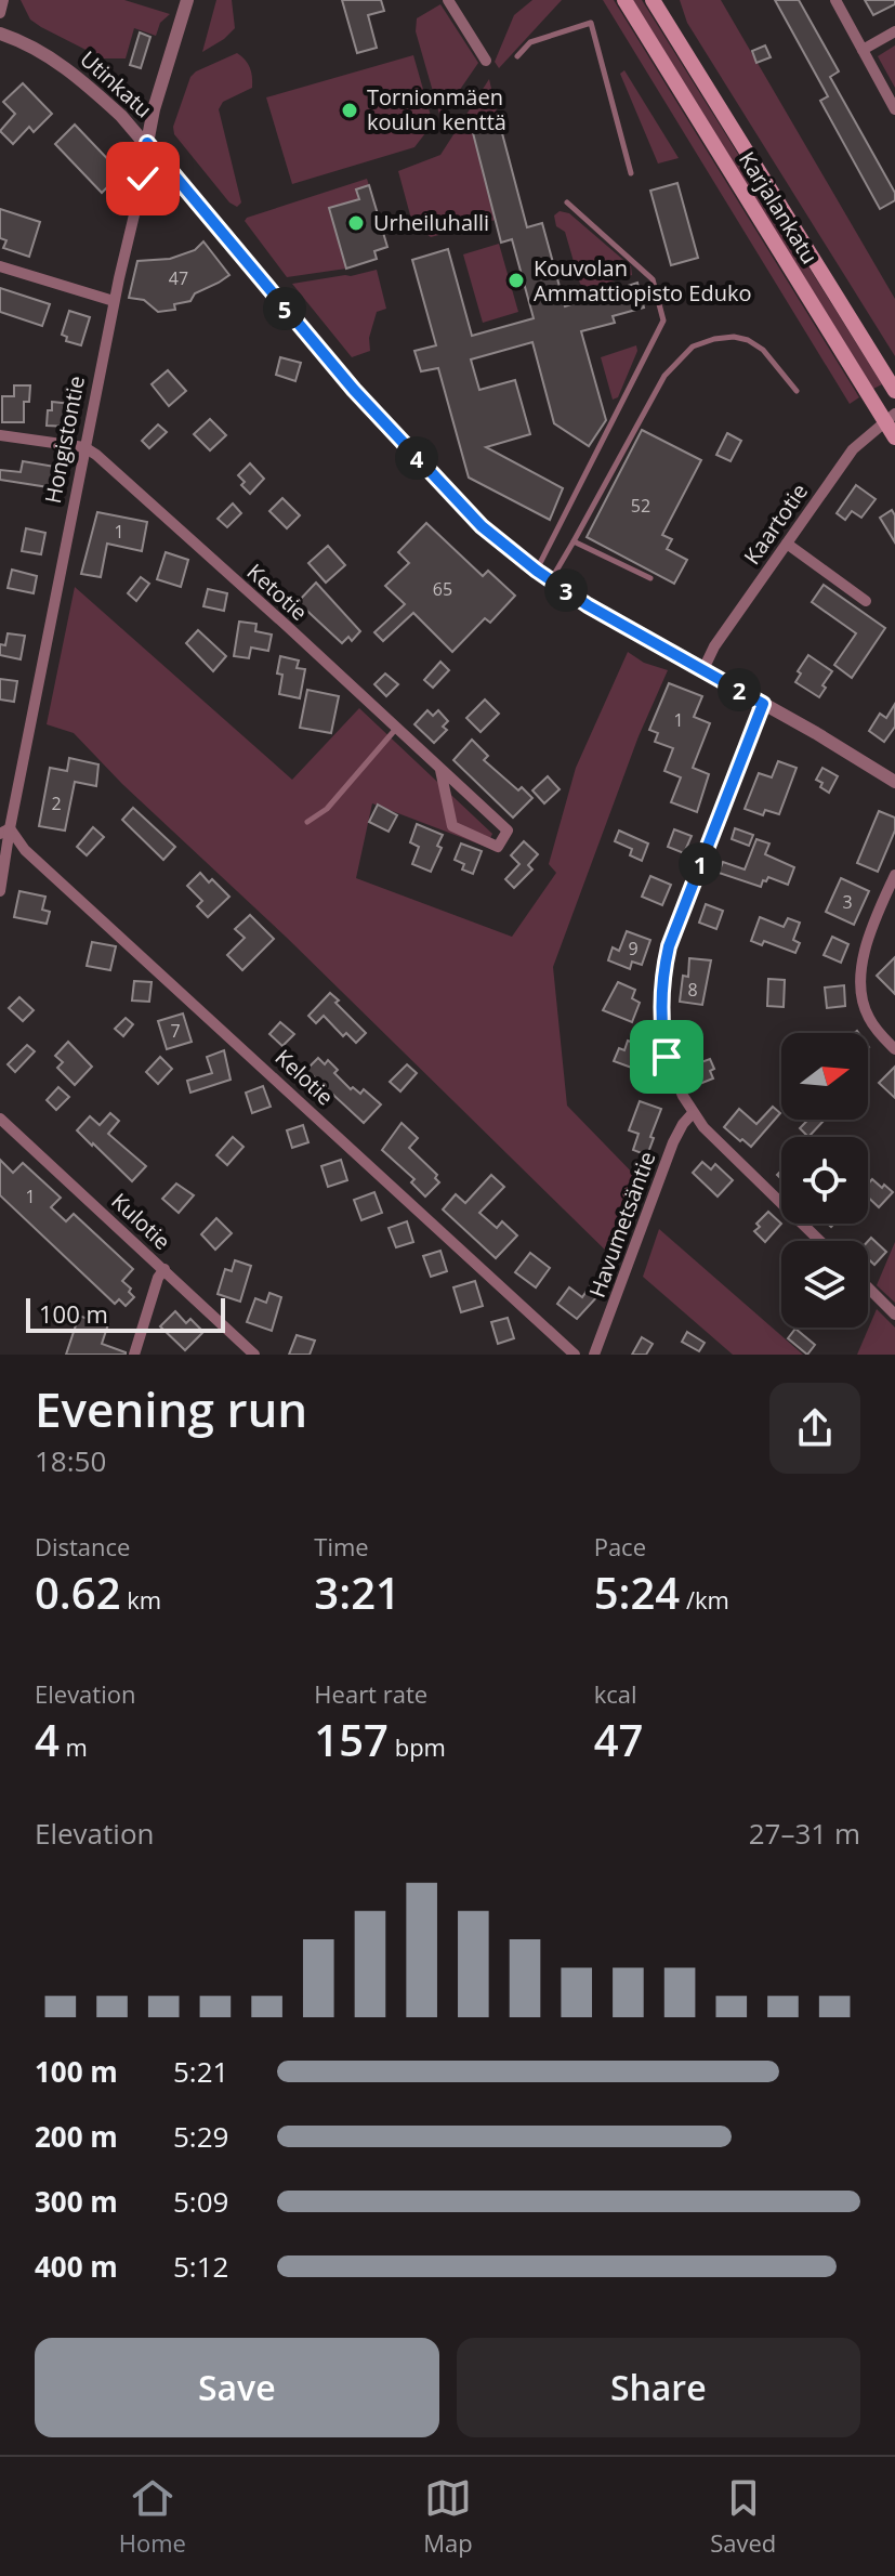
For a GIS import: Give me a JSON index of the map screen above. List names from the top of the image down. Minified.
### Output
{"streets":{"main road":["Karjalankatu"],"street":["Utinkatu","Hongistontie","Kaartotie","Ketotie","Kelotie","Kulotie","Havumetsäntie"]},"crossings":[["Utinkatu","Hongistontie"],["Utinkatu","Kaartotie"],["Karjalankatu","Kaartotie"],["Hongistontie","Ketotie"],["Hongistontie","Kelotie"]],"places":["Tornionmäen koulun kenttä","Urheiluhalli","Kouvolan Ammattiopisto Eduko"],"house_numbers":["47","52","1","65","1","2","3","9","8","7","1"],"scale_bar":"100 m","north":"right","page":{"pins":["5","4","3","2","1"],"scale":"100 m","heading":["Evening run","18:50"],"stats":[["Distance","0.62 km"],["Time","3:21"],["Pace","5:24 /km"],["Elevation","4 m"],["Heart rate","157 bpm"],["kcal","47"]],"chart":["Elevation","27–31 m"],"list":[{"name":"100 m","note":"5:21"},{"name":"200 m","note":"5:29"},{"name":"300 m","note":"5:09"},{"name":"400 m","note":"5:12"}],"buttons":["Save","Share"],"tabs":["Home","Map","Saved"]}}
